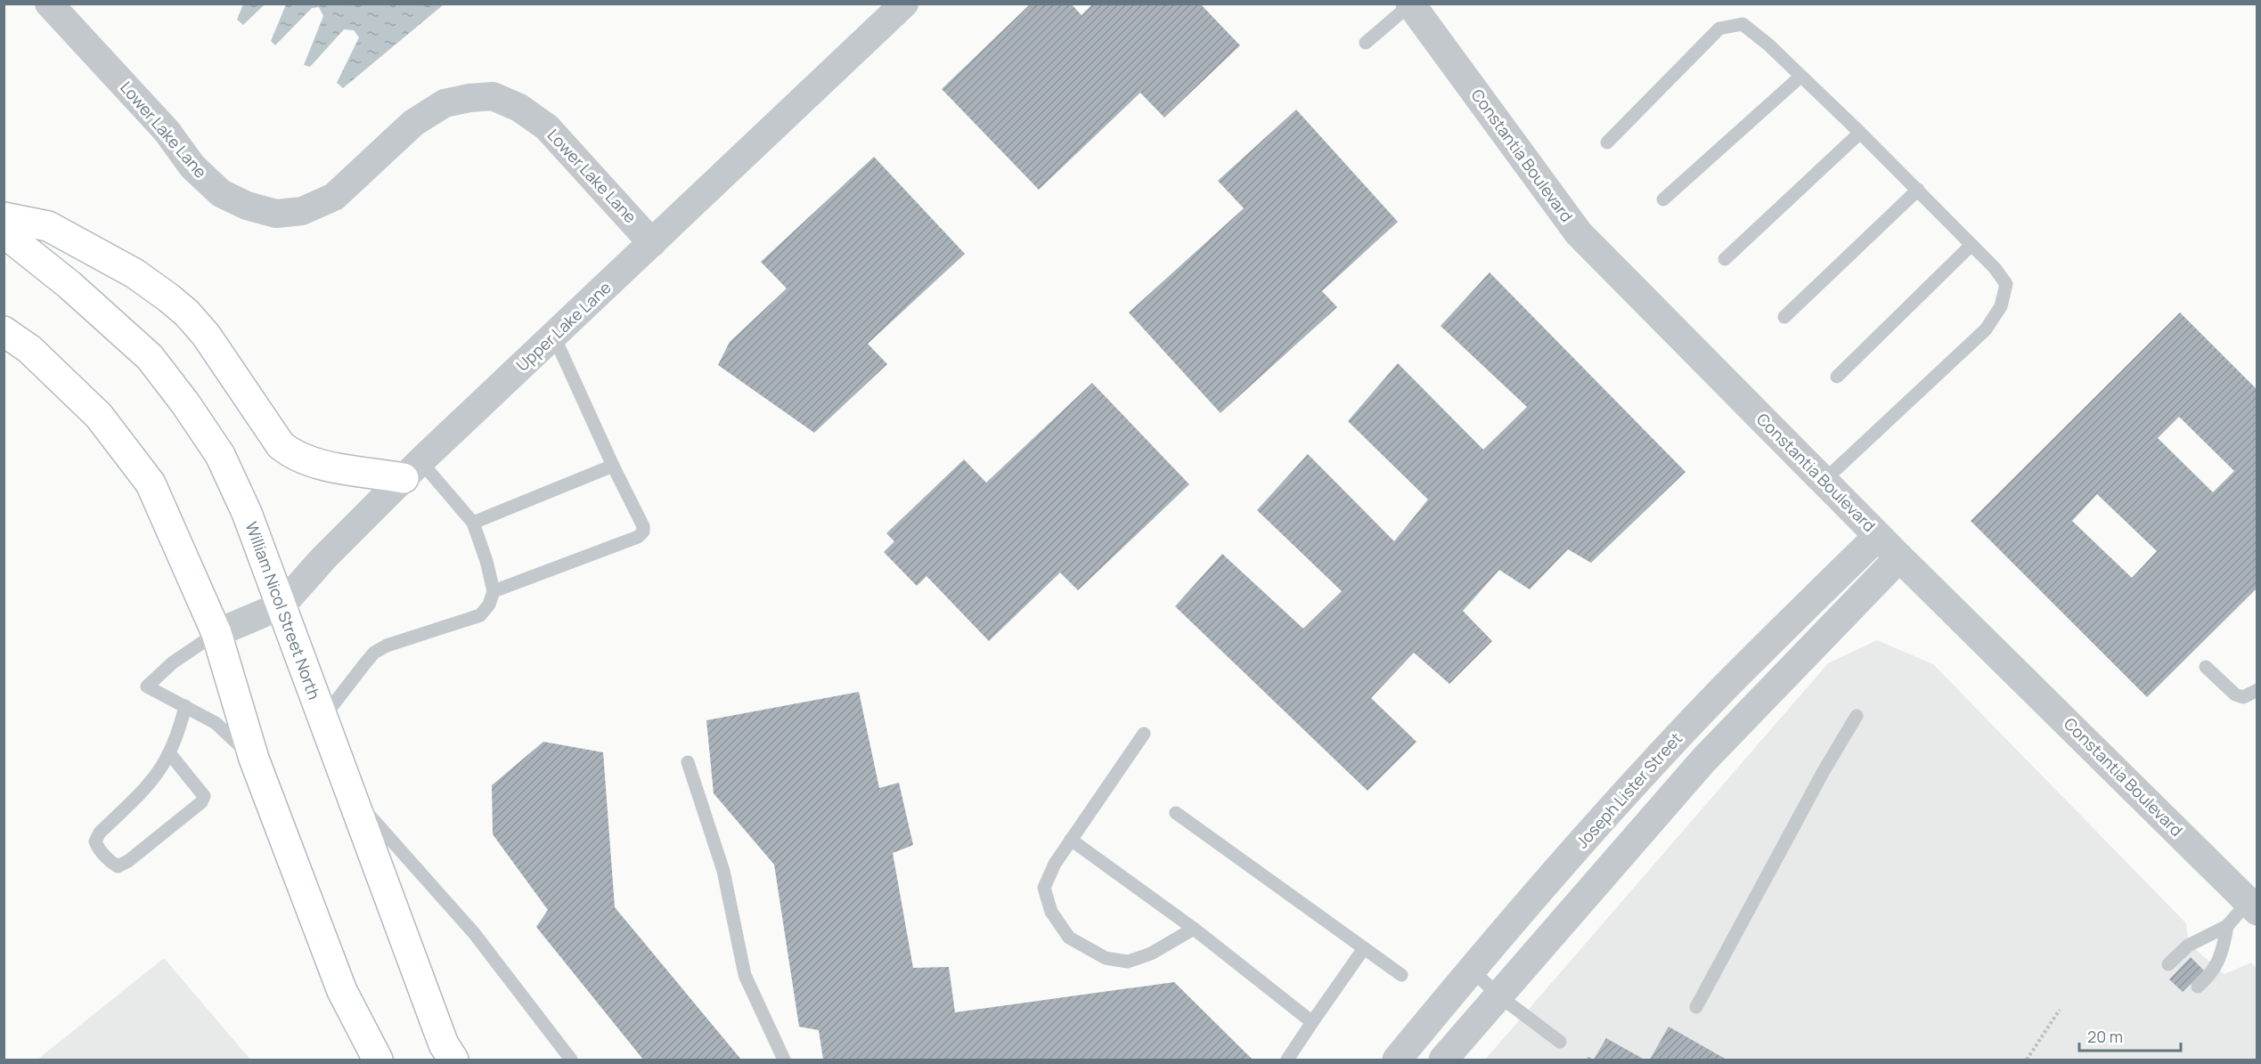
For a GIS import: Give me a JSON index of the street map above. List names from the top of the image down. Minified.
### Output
{"streets":{"main road":["William Nicol Street North"],"street":["Lower Lake Lane","Constantia Boulevard","Upper Lake Lane","Joseph Lister Street"]},"crossings":[["Lower Lake Lane","Upper Lake Lane"],["Constantia Boulevard","Joseph Lister Street"],["Upper Lake Lane","William Nicol Street North"]],"scale_bar":"20 m"}
